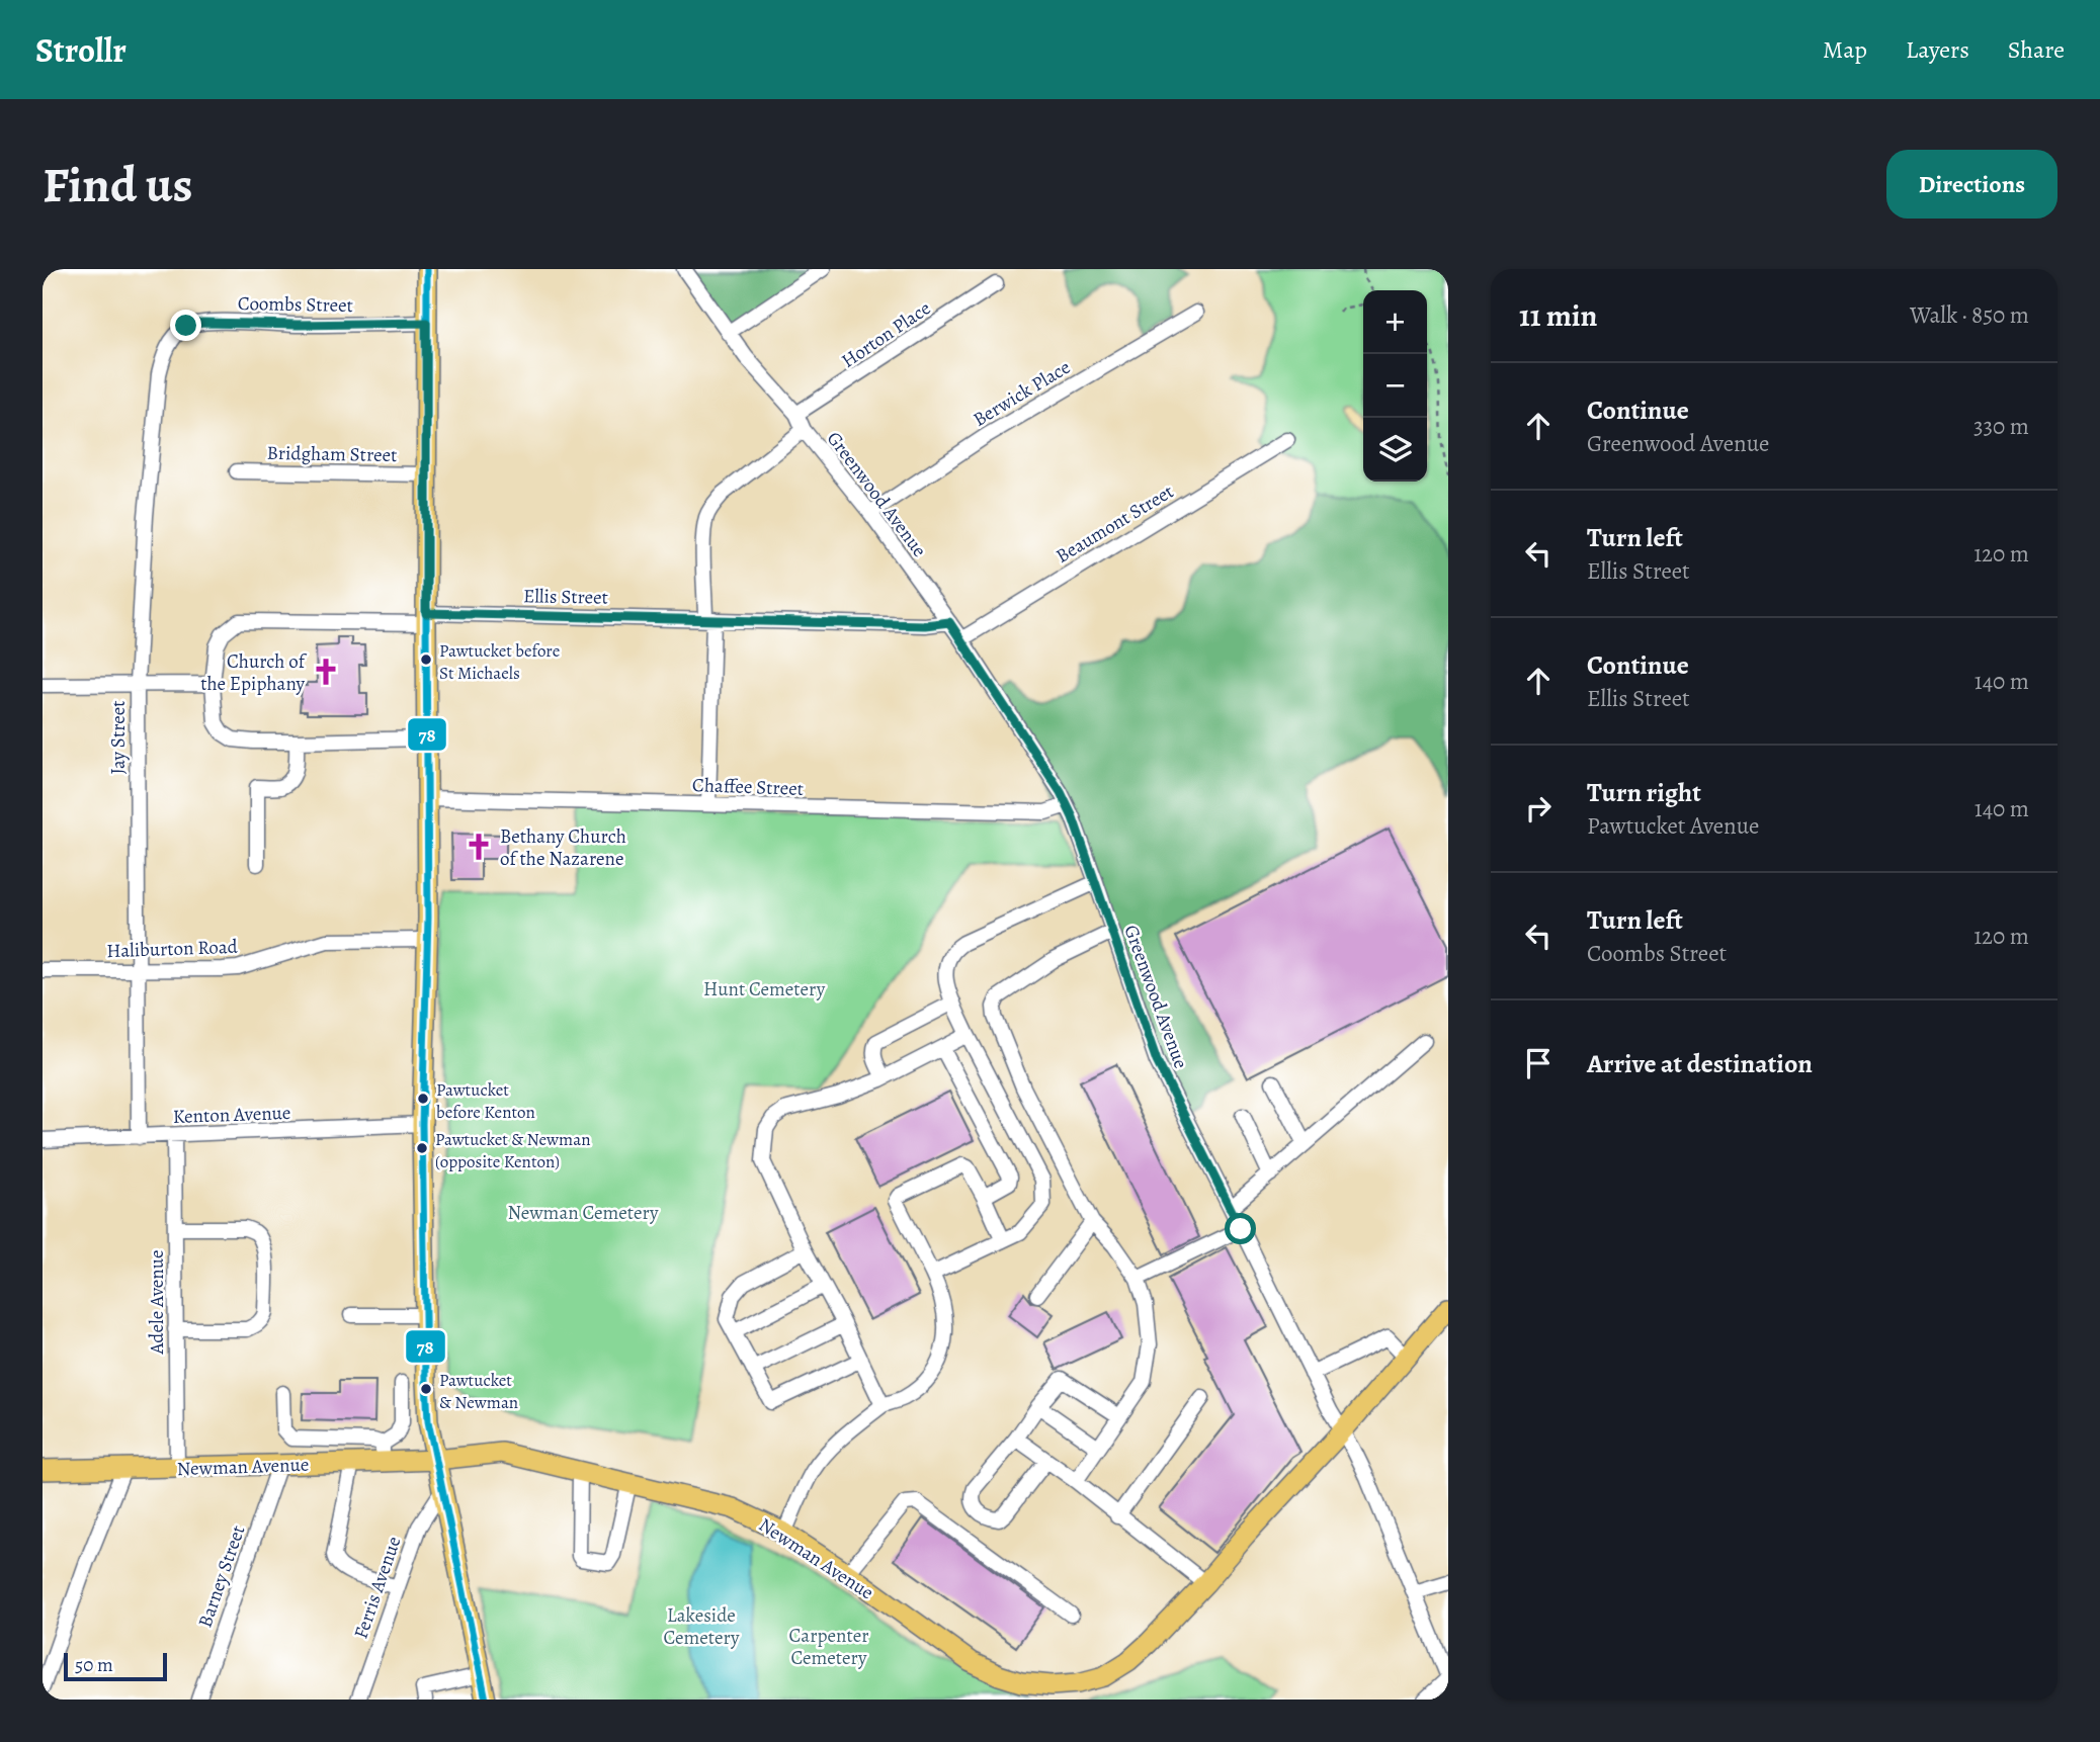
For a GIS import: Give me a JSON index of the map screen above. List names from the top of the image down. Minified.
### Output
{"streets":{"main road":["Newman Avenue"],"street":["Coombs Street","Horton Place","Berwick Place","Bridgham Street","Greenwood Avenue","Beaumont Street","Ellis Street","Jay Street","Chaffee Street","Haliburton Road","Kenton Avenue","Adele Avenue","Barney Street","Ferris Avenue"]},"crossings":[["Coombs Street","Jay Street"],["Horton Place","Greenwood Avenue"],["Berwick Place","Greenwood Avenue"],["Greenwood Avenue","Beaumont Street"],["Greenwood Avenue","Ellis Street"],["Greenwood Avenue","Chaffee Street"],["Greenwood Avenue","Newman Avenue"],["Jay Street","Haliburton Road"],["Jay Street","Kenton Avenue"],["Kenton Avenue","Adele Avenue"],["Adele Avenue","Newman Avenue"],["Newman Avenue","Barney Street"]],"parks":["Hunt Cemetery","Newman Cemetery","Lakeside Cemetery","Carpenter Cemetery"],"places":{"other":["Pawtucket before St Michaels","Pawtucket before Kenton","Pawtucket & Newman (opposite Kenton)","Pawtucket & Newman"],"church":["Church of the Epiphany","Bethany Church of the Nazarene"]},"lines":["transit line 78"],"scale_bar":"50 m","page":{"header":"Strollr","nav":["Map","Layers","Share"],"buttons":"Directions","title":"Find us","heading":["11 min","Walk · 850 m"],"map_buttons":["+","−"],"list":[["Continue","Greenwood Avenue","330 m"],["Turn left","Ellis Street","120 m"],["Continue","Ellis Street","140 m"],["Turn right","Pawtucket Avenue","140 m"],["Turn left","Coombs Street","120 m"],"Arrive at destination"],"scale":"50 m"}}
